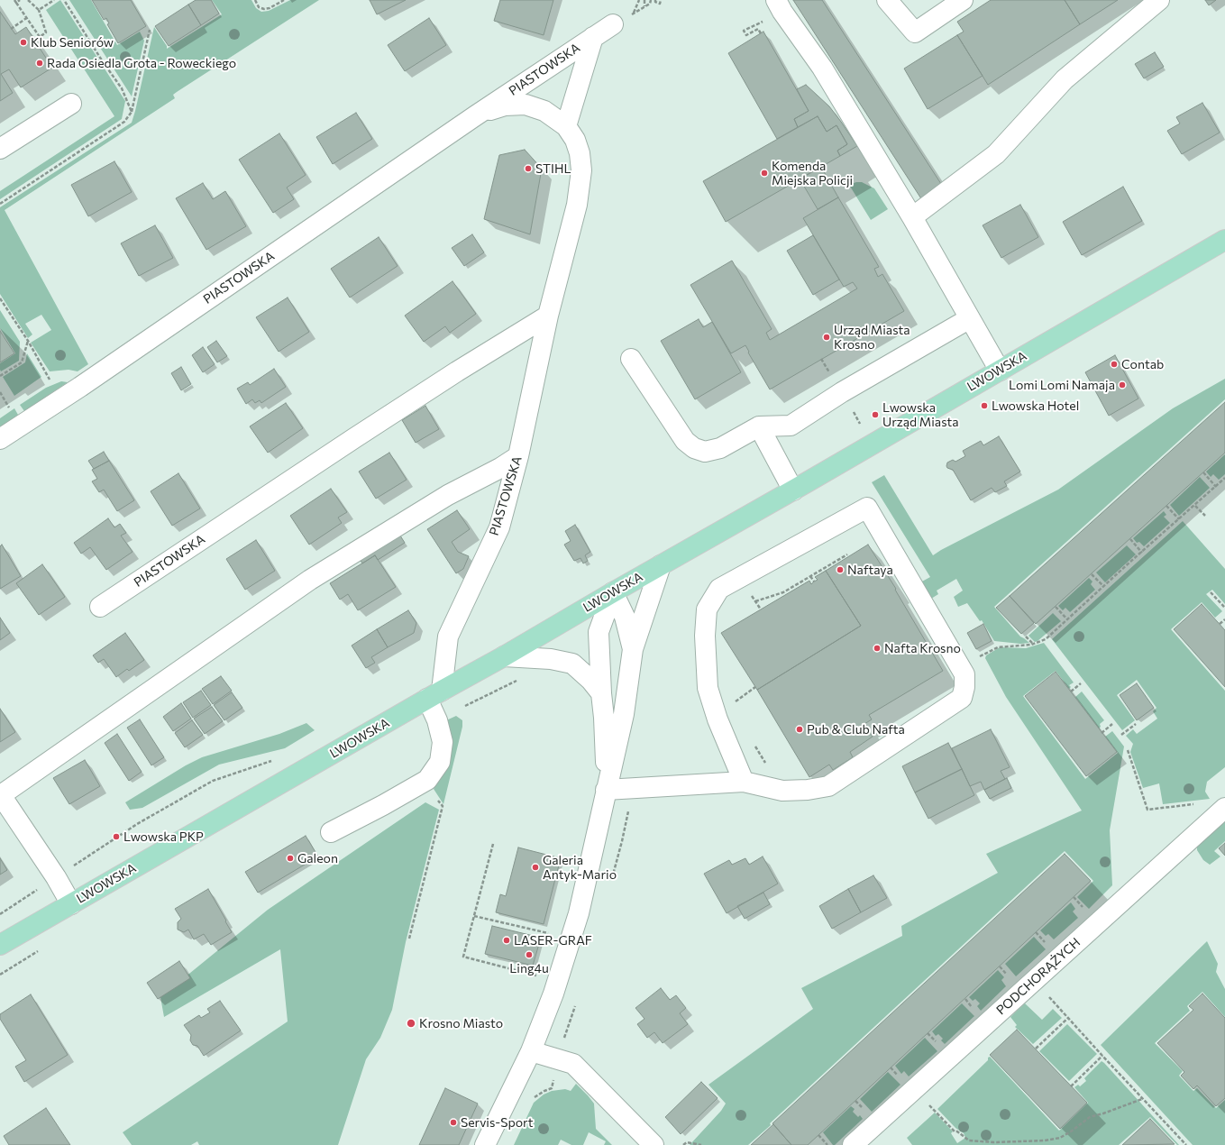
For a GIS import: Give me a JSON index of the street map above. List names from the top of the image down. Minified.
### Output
{"streets":{"main road":["LWOWSKA"],"street":["PIASTOWSKA","PODCHORĄŻYCH"]},"crossings":[["PIASTOWSKA","LWOWSKA"]],"places":["Klub Seniorów","Rada Osiedla Grota - Roweckiego","STIHL","Komenda Miejska Policji","Urząd Miasta Krosno","Contab","Lomi Lomi Namaja","Lwowska Hotel","Lwowska Urząd Miasta","Naftaya","Nafta Krosno","Pub & Club Nafta","Lwowska PKP","Galeon","Galeria Antyk-Mario","LASER-GRAF","Ling4u","Krosno Miasto","Servis-Sport"]}
